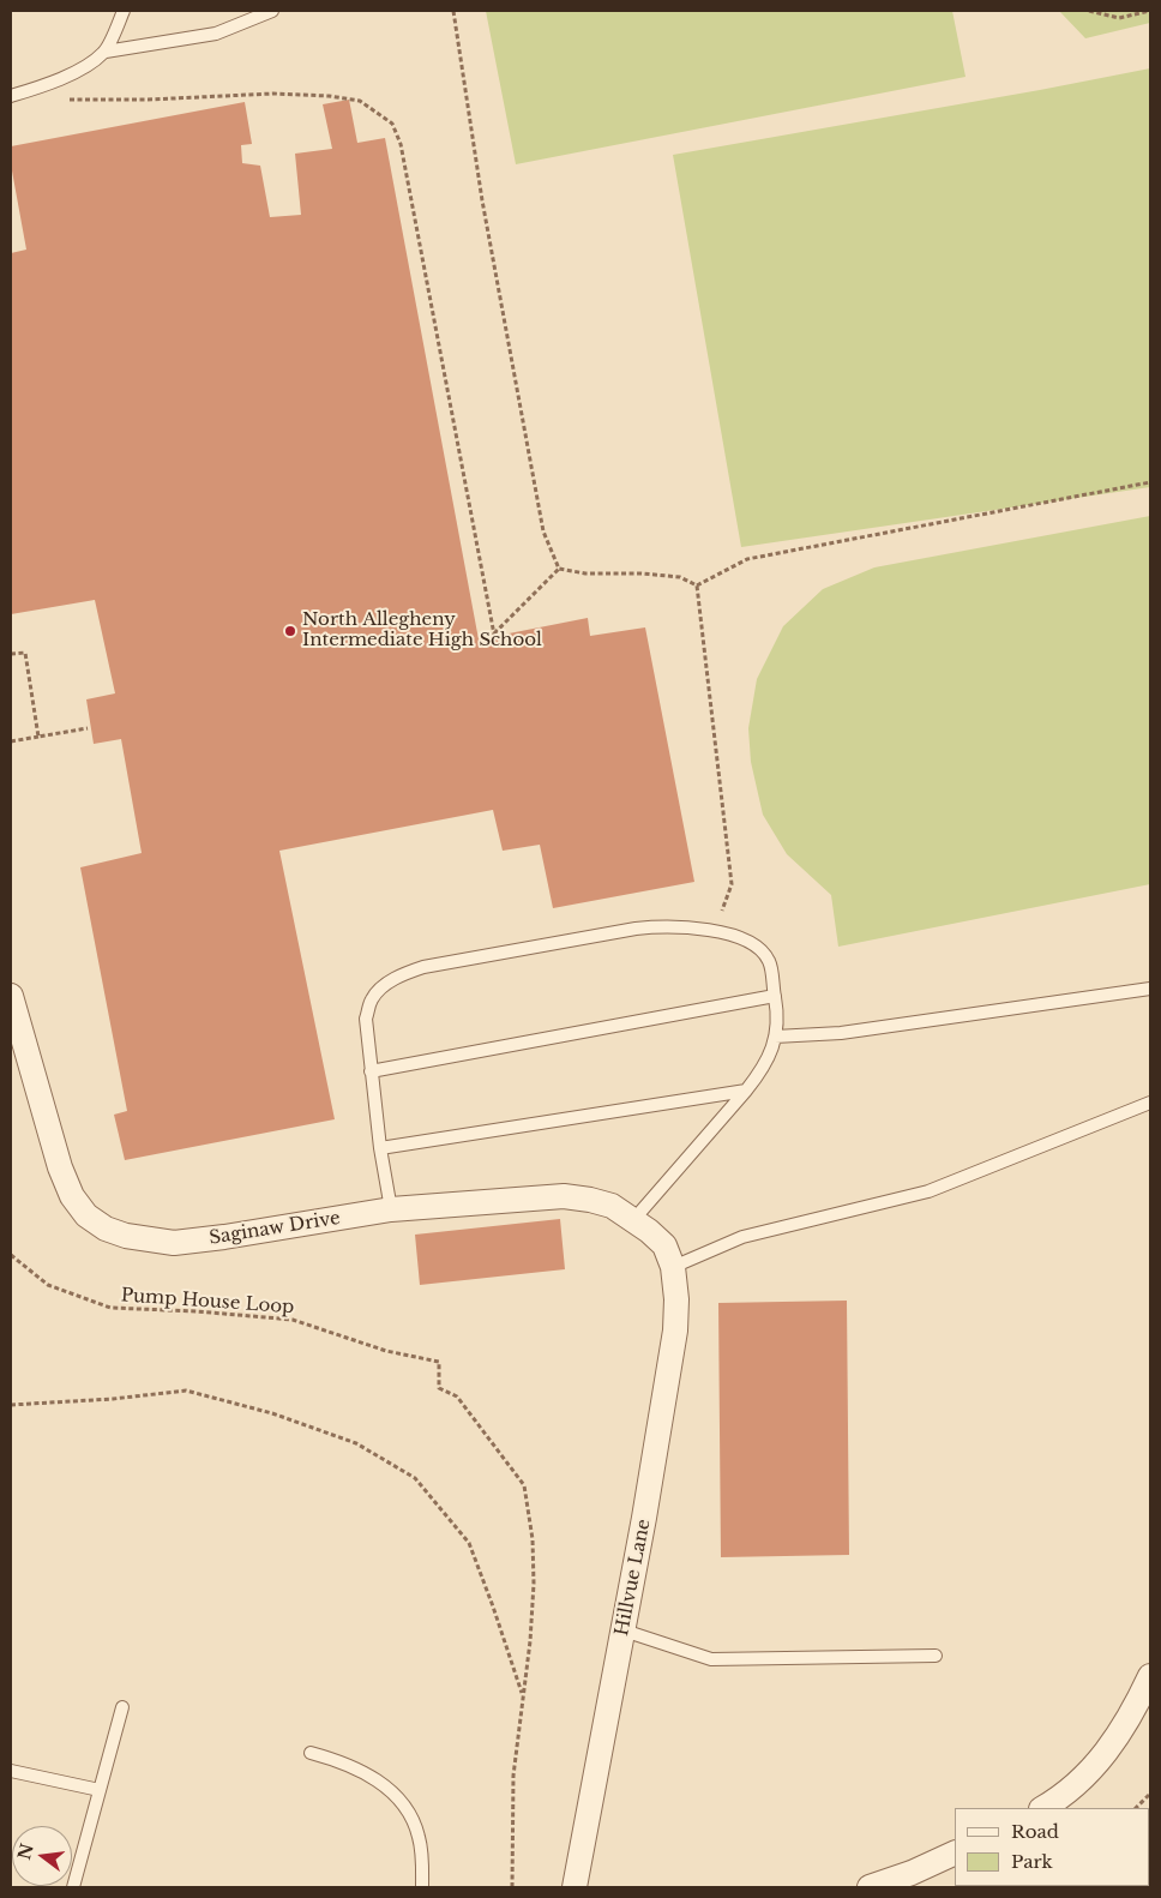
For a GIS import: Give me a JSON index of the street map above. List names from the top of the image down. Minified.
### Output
{"streets":{"street":["Saginaw Drive","Hillvue Lane"],"path":["Pump House Loop"]},"crossings":[["Saginaw Drive","Hillvue Lane"]],"places":["North Allegheny Intermediate High School"],"legend":["Road","Park"],"north":"left"}
